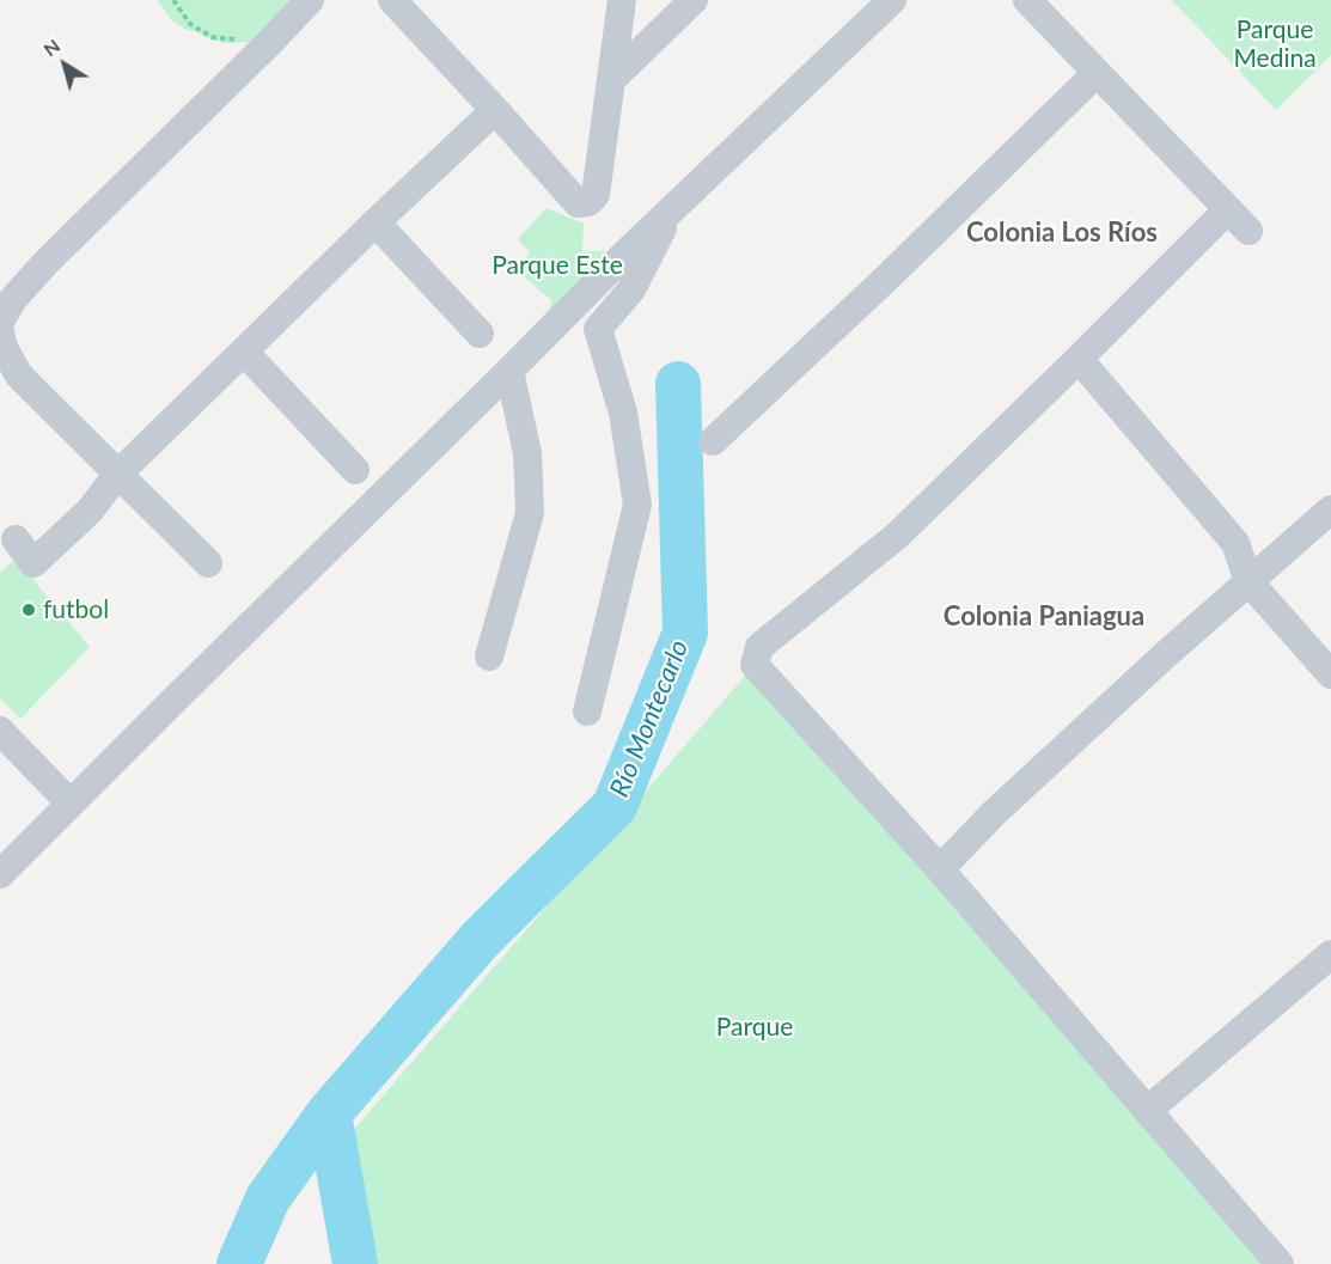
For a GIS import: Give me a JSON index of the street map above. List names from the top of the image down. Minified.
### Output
{"districts":["Colonia Los Ríos","Colonia Paniagua"],"water":["Río Montecarlo"],"parks":["Parque Medina","Parque Este","Parque"],"places":["futbol"],"north":"top left"}
